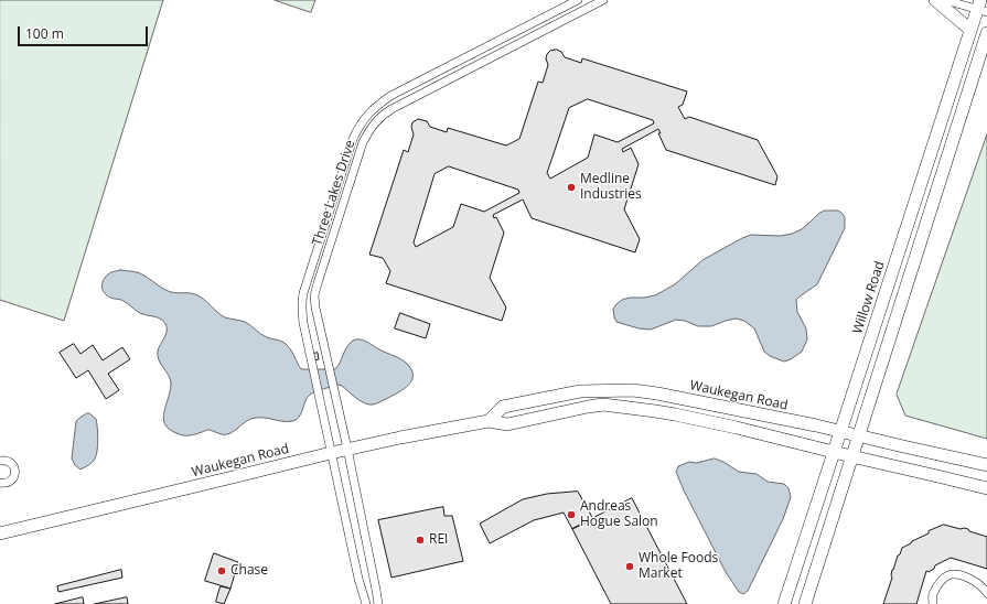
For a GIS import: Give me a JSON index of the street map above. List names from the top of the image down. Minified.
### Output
{"streets":{"main road":["Willow Road","Waukegan Road"],"street":["Three Lakes Drive"]},"crossings":[["Three Lakes Drive","Waukegan Road"],["Willow Road","Waukegan Road"]],"places":["Medline Industries","Andreas Hogue Salon","REI","Whole Foods Market","Chase"],"scale_bar":"100 m"}
